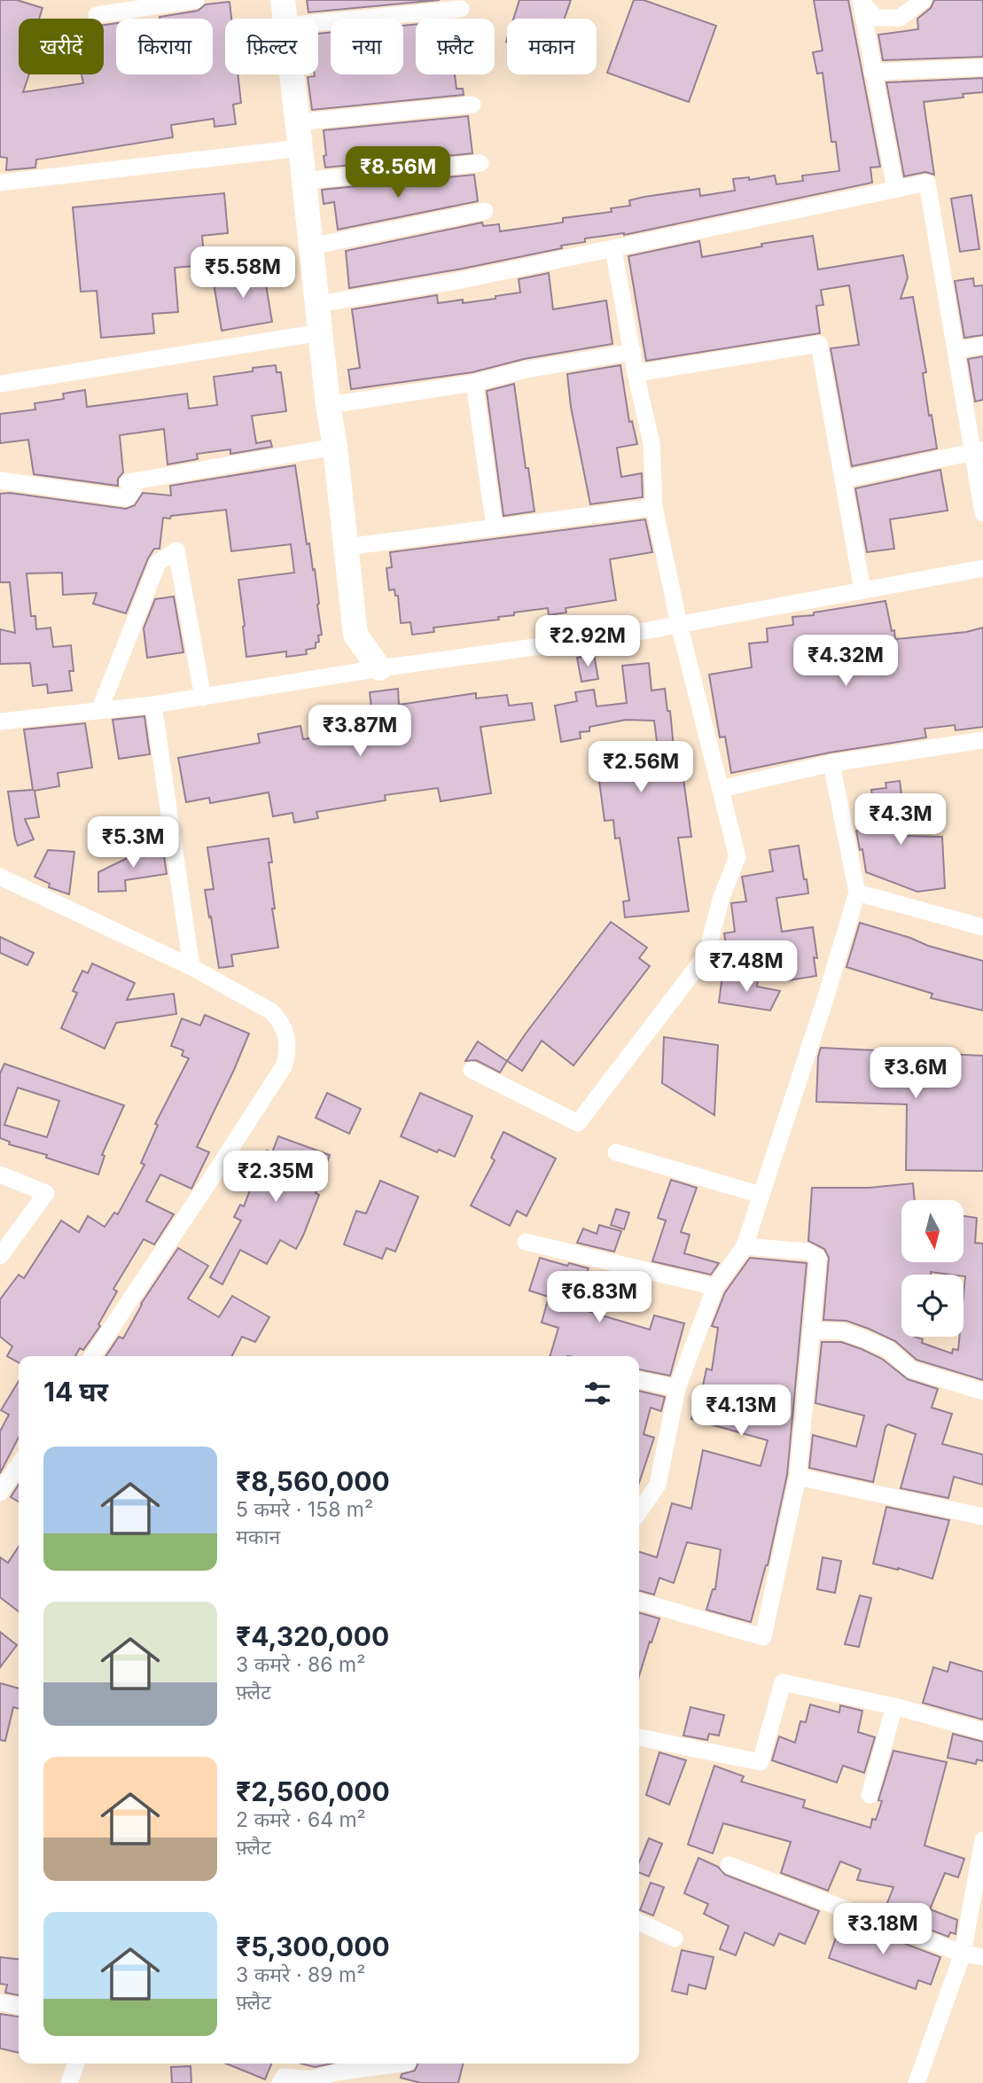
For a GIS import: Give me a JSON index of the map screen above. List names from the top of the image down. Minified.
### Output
{"north":"bottom","page":{"chip":["खरीदें","किराया","फ़िल्टर","नया","फ़्लैट","मकान"],"price":["₹8.56M","₹5.58M","₹2.92M","₹4.32M","₹3.87M","₹2.56M","₹4.3M","₹5.3M","₹7.48M","₹3.6M","₹2.35M","₹6.83M","₹4.13M","₹3.18M"],"heading":"14 घर","list":[{"name":"₹8,560,000","note":"5 कमरे · 158 m² · मकान"},{"name":"₹4,320,000","note":"3 कमरे · 86 m² · फ़्लैट"},{"name":"₹2,560,000","note":"2 कमरे · 64 m² · फ़्लैट"},{"name":"₹5,300,000","note":"3 कमरे · 89 m² · फ़्लैट"}]}}
